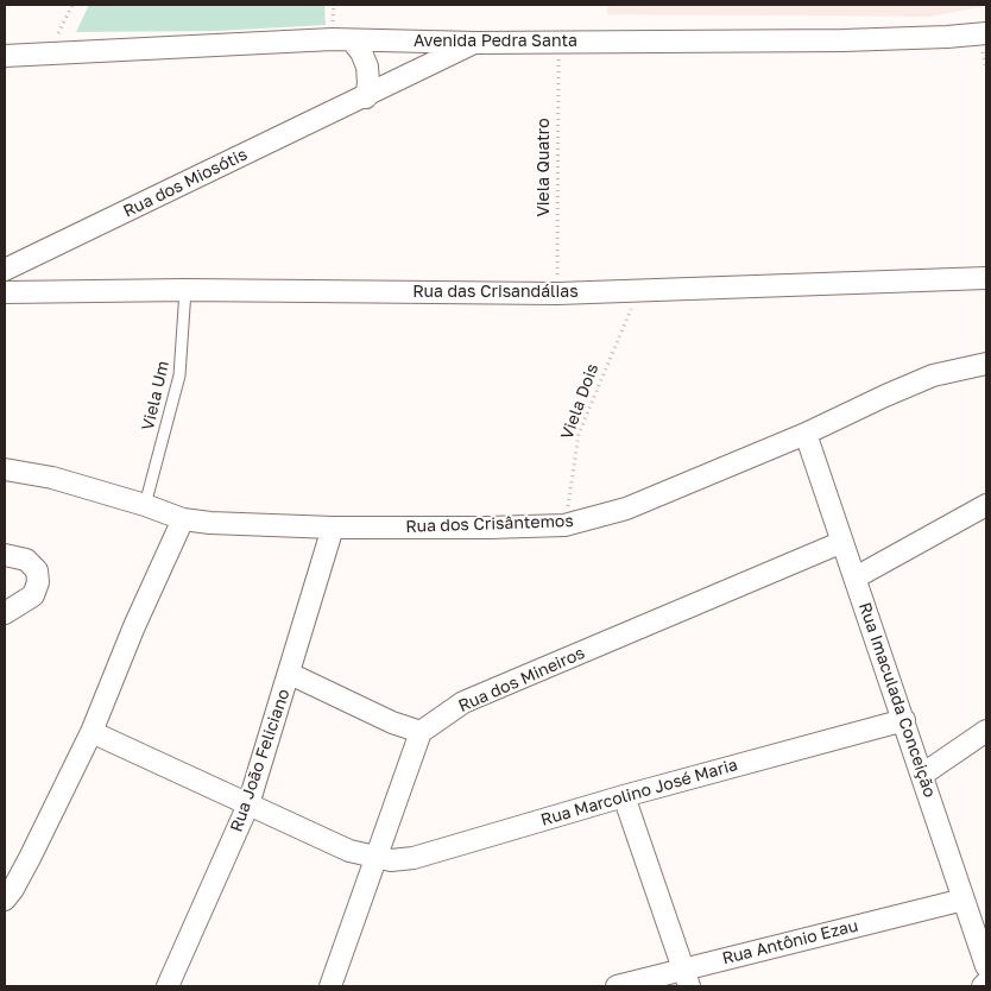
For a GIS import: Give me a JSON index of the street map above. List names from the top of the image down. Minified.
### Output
{"streets":{"street":["Avenida Pedra Santa","Rua dos Miosótis","Rua das Crisandálias","Rua dos Crisântemos","Rua dos Mineiros","Rua Imaculada Conceição","Rua João Feliciano","Rua Marcolino José Maria","Rua Antônio Ezau"],"lane":["Viela Um"],"path":["Viela Quatro","Viela Dois"]},"crossings":[["Avenida Pedra Santa","Viela Quatro"],["Avenida Pedra Santa","Rua dos Miosótis"],["Viela Quatro","Rua das Crisandálias"],["Rua das Crisandálias","Viela Um"],["Rua das Crisandálias","Viela Dois"],["Viela Um","Rua dos Crisântemos"],["Viela Dois","Rua dos Crisântemos"],["Rua dos Crisântemos","Rua Imaculada Conceição"],["Rua dos Crisântemos","Rua João Feliciano"],["Rua dos Mineiros","Rua Imaculada Conceição"],["Rua Imaculada Conceição","Rua Marcolino José Maria"],["Rua Imaculada Conceição","Rua Antônio Ezau"],["Rua João Feliciano","Rua Marcolino José Maria"]]}
